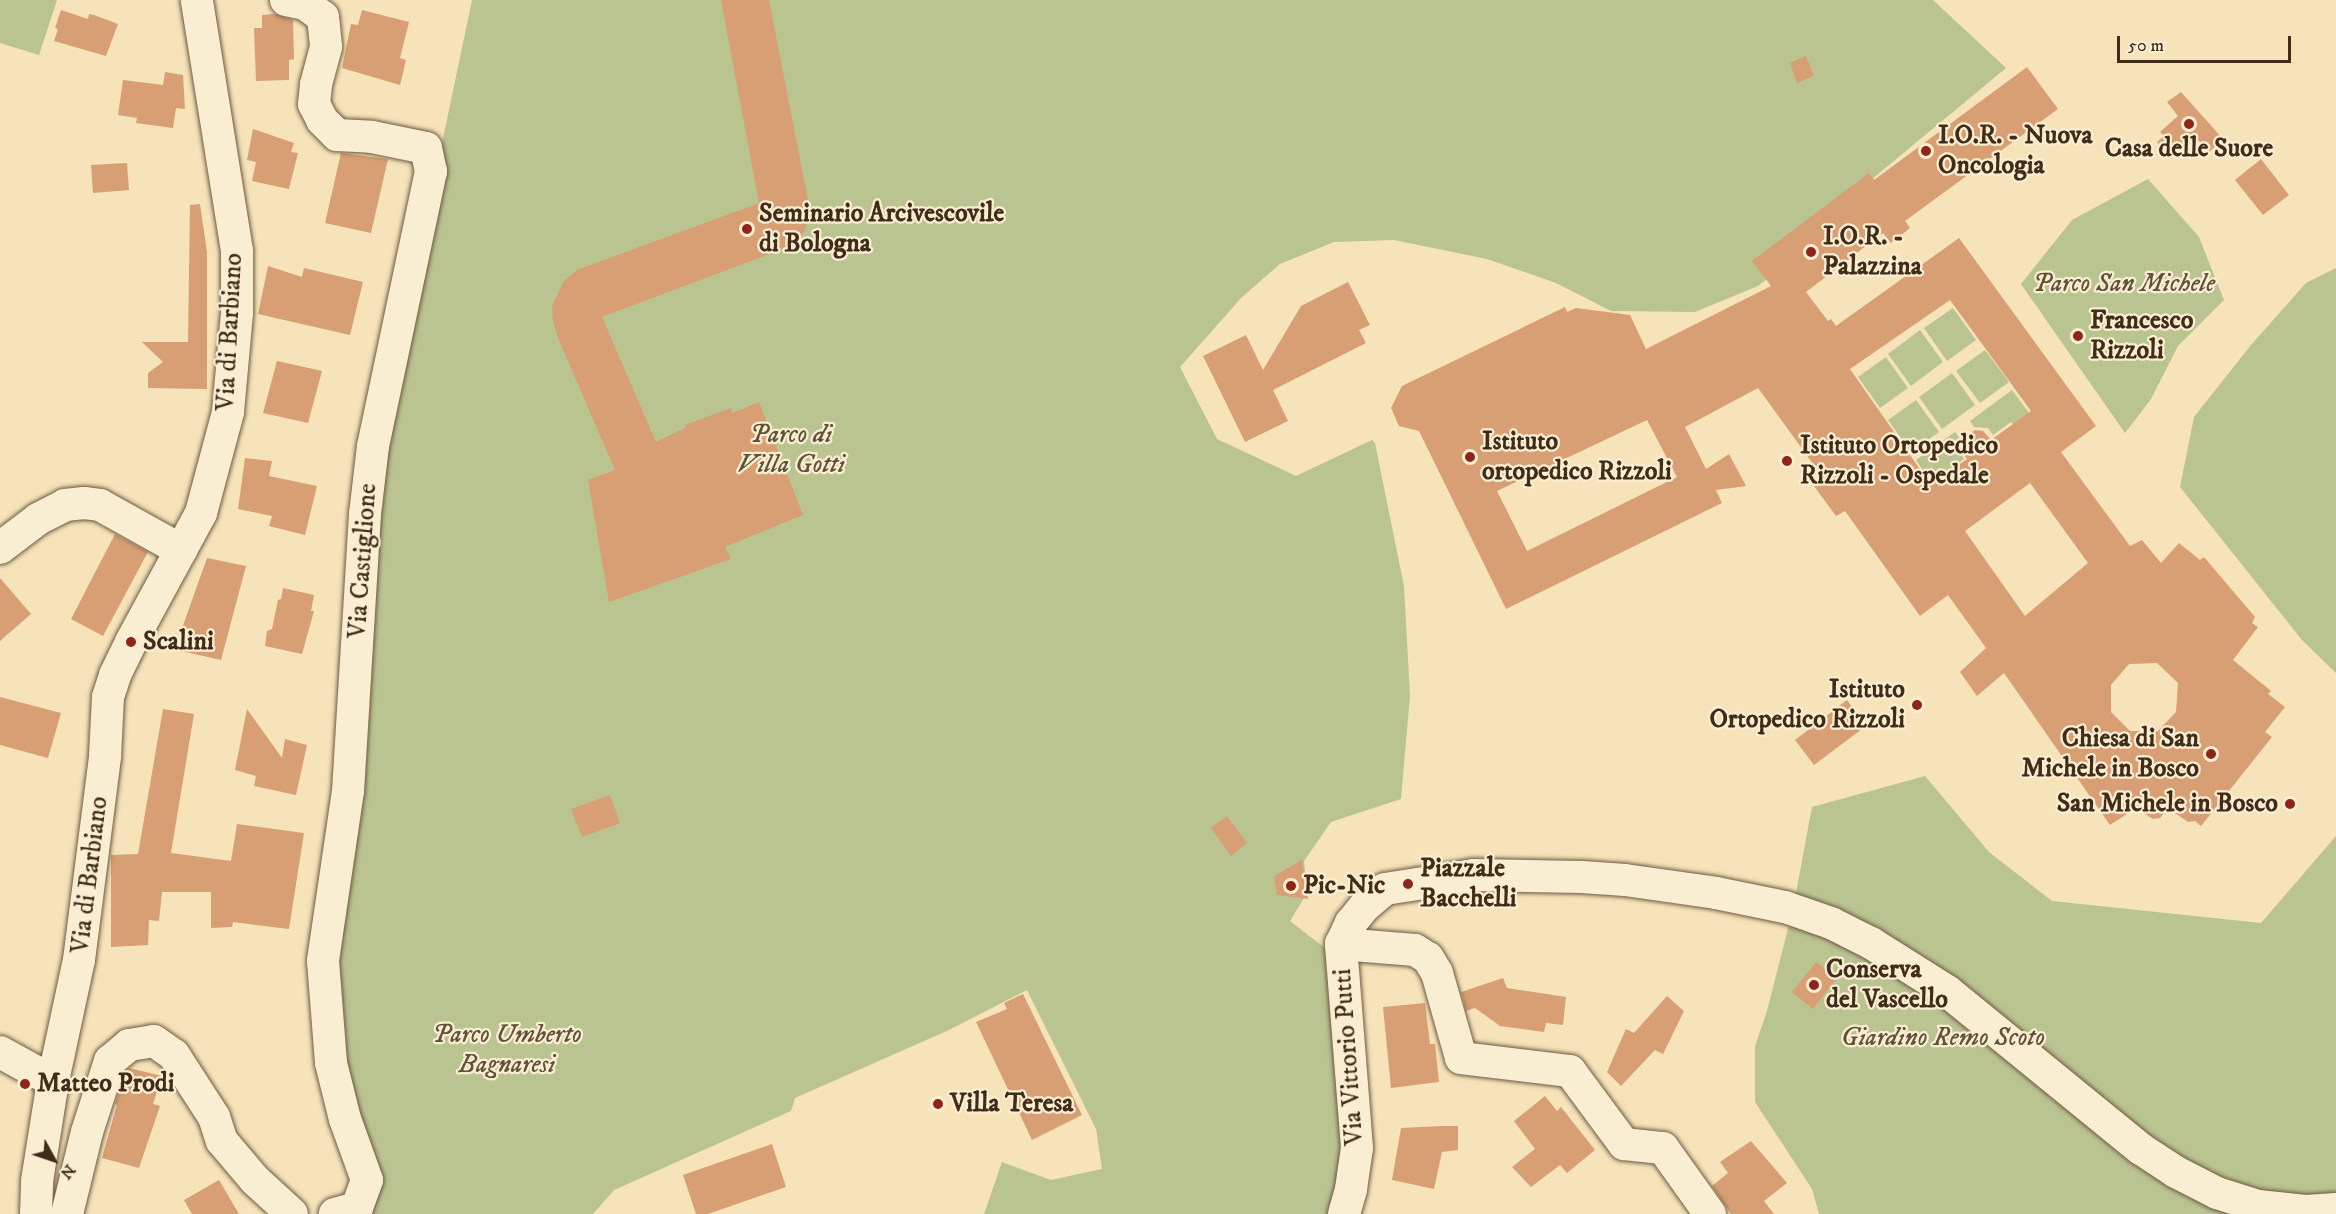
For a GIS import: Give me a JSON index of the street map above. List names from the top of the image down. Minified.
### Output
{"streets":{"street":["Via di Barbiano","Via Castiglione","Via Vittorio Putti"]},"parks":["Parco San Michele","Parco di Villa Gotti","Parco Umberto Bagnaresi","Giardino Remo Scoto"],"places":["Casa delle Suore","I.O.R. - Nuova Oncologia","Seminario Arcivescovile di Bologna","I.O.R. - Palazzina","Francesco Rizzoli","Istituto ortopedico Rizzoli","Istituto Ortopedico Rizzoli - Ospedale","Scalini","Istituto Ortopedico Rizzoli","Chiesa di San Michele in Bosco","San Michele in Bosco","Piazzale Bacchelli","Pic-Nic","Conserva del Vascello","Matteo Prodi","Villa Teresa"],"scale_bar":"50 m","north":"bottom right"}
